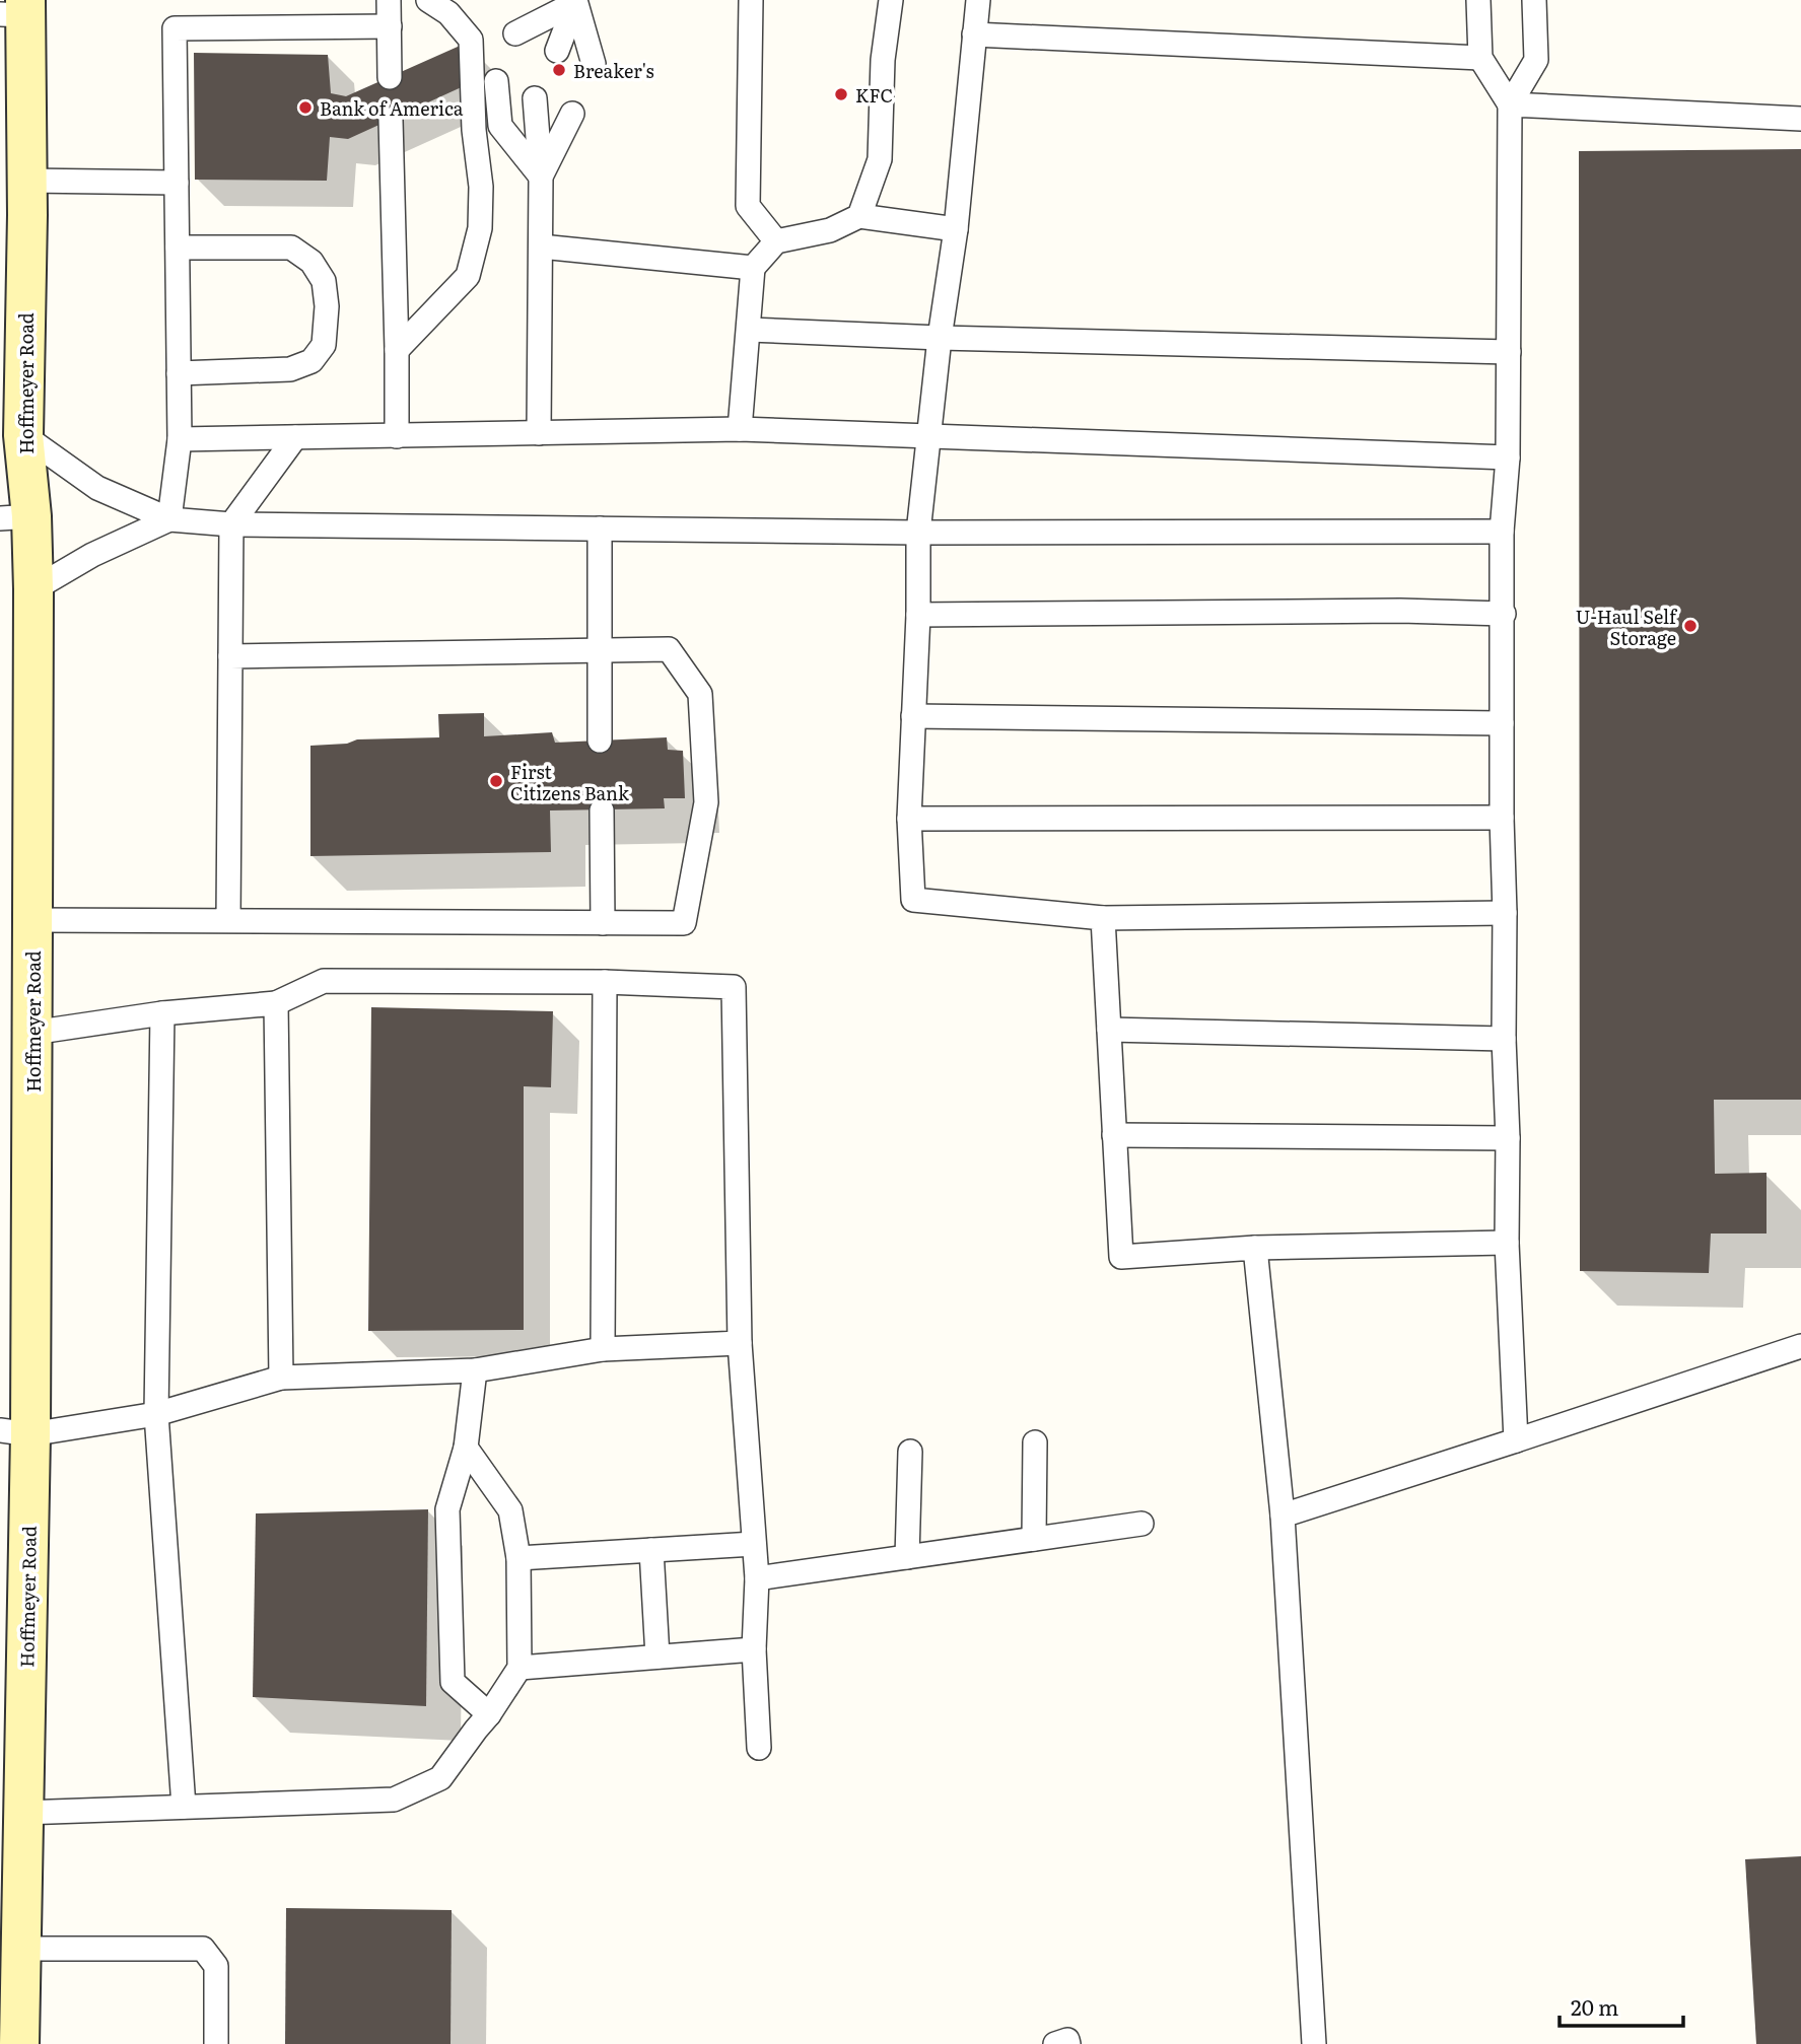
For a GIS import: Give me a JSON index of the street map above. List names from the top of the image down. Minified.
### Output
{"streets":{"main road":["Hoffmeyer Road"]},"places":["Breaker's","KFC","Bank of America","U-Haul Self Storage","First Citizens Bank"],"scale_bar":"20 m"}
